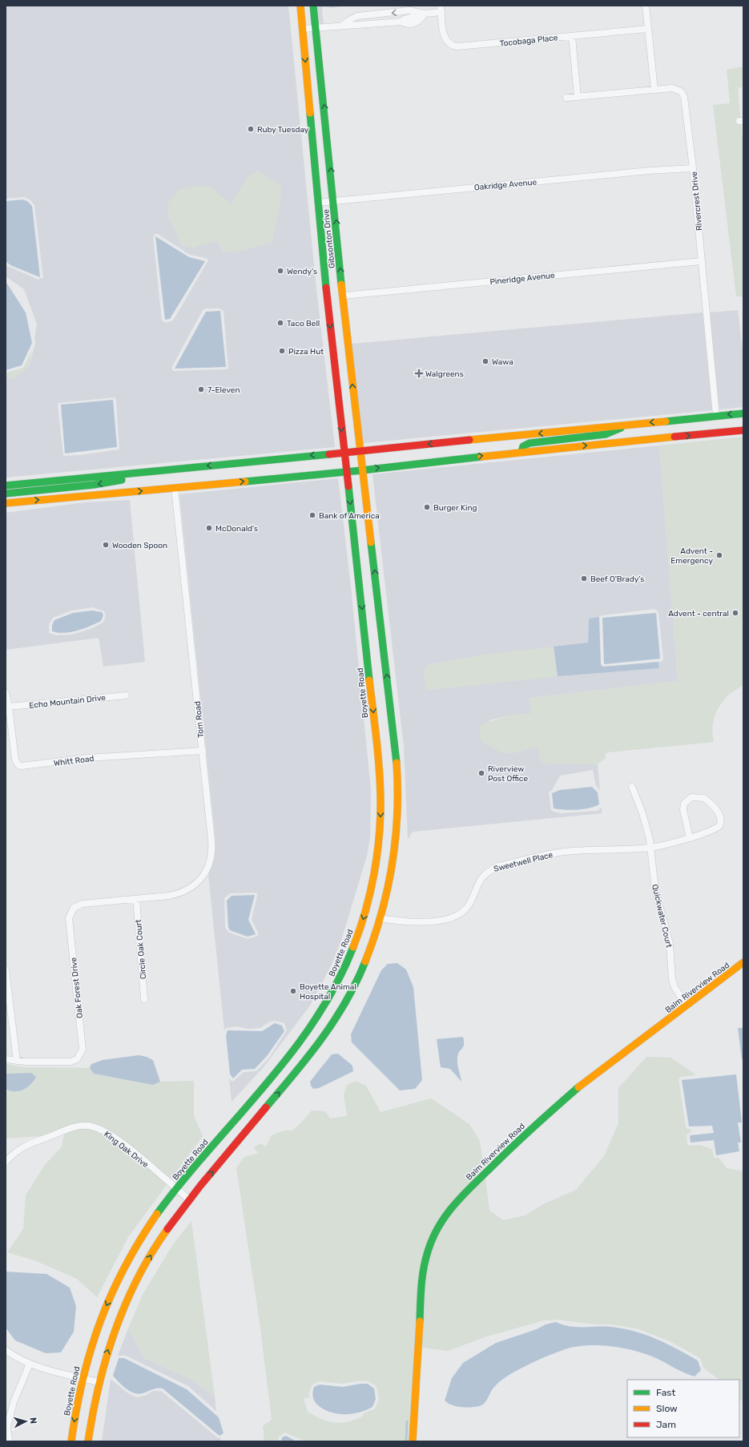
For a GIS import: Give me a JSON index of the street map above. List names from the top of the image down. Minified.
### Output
{"streets":{"main road":["Gibsonton Drive","Boyette Road","Balm Riverview Road"],"street":["Tocobaga Place","Oakridge Avenue","Rivercrest Drive","Pineridge Avenue","Echo Mountain Drive","Tom Road","Whitt Road","Sweetwell Place","Quickwater Court","Circle Oak Court","Oak Forest Drive","King Oak Drive"]},"crossings":[["Oakridge Avenue","Rivercrest Drive"],["Oakridge Avenue","Gibsonton Drive"],["Rivercrest Drive","Pineridge Avenue"],["Gibsonton Drive","Pineridge Avenue"],["Gibsonton Drive","Boyette Road"],["Boyette Road","King Oak Drive"],["Echo Mountain Drive","Whitt Road"],["Tom Road","Whitt Road"],["Tom Road","Circle Oak Court"],["Tom Road","Oak Forest Drive"],["Sweetwell Place","Quickwater Court"],["Quickwater Court","Balm Riverview Road"],["Circle Oak Court","Oak Forest Drive"]],"places":{"other":["Ruby Tuesday","Wendy's","Taco Bell","Pizza Hut","Wawa","7-Eleven","Burger King","Bank of America","McDonald's","Wooden Spoon","Advent - Emergency","Beef O'Brady's","Advent - central","Riverview Post Office","Boyette Animal Hospital"],"health":["Walgreens"]},"legend":["Fast","Slow","Jam"],"north":"right"}
